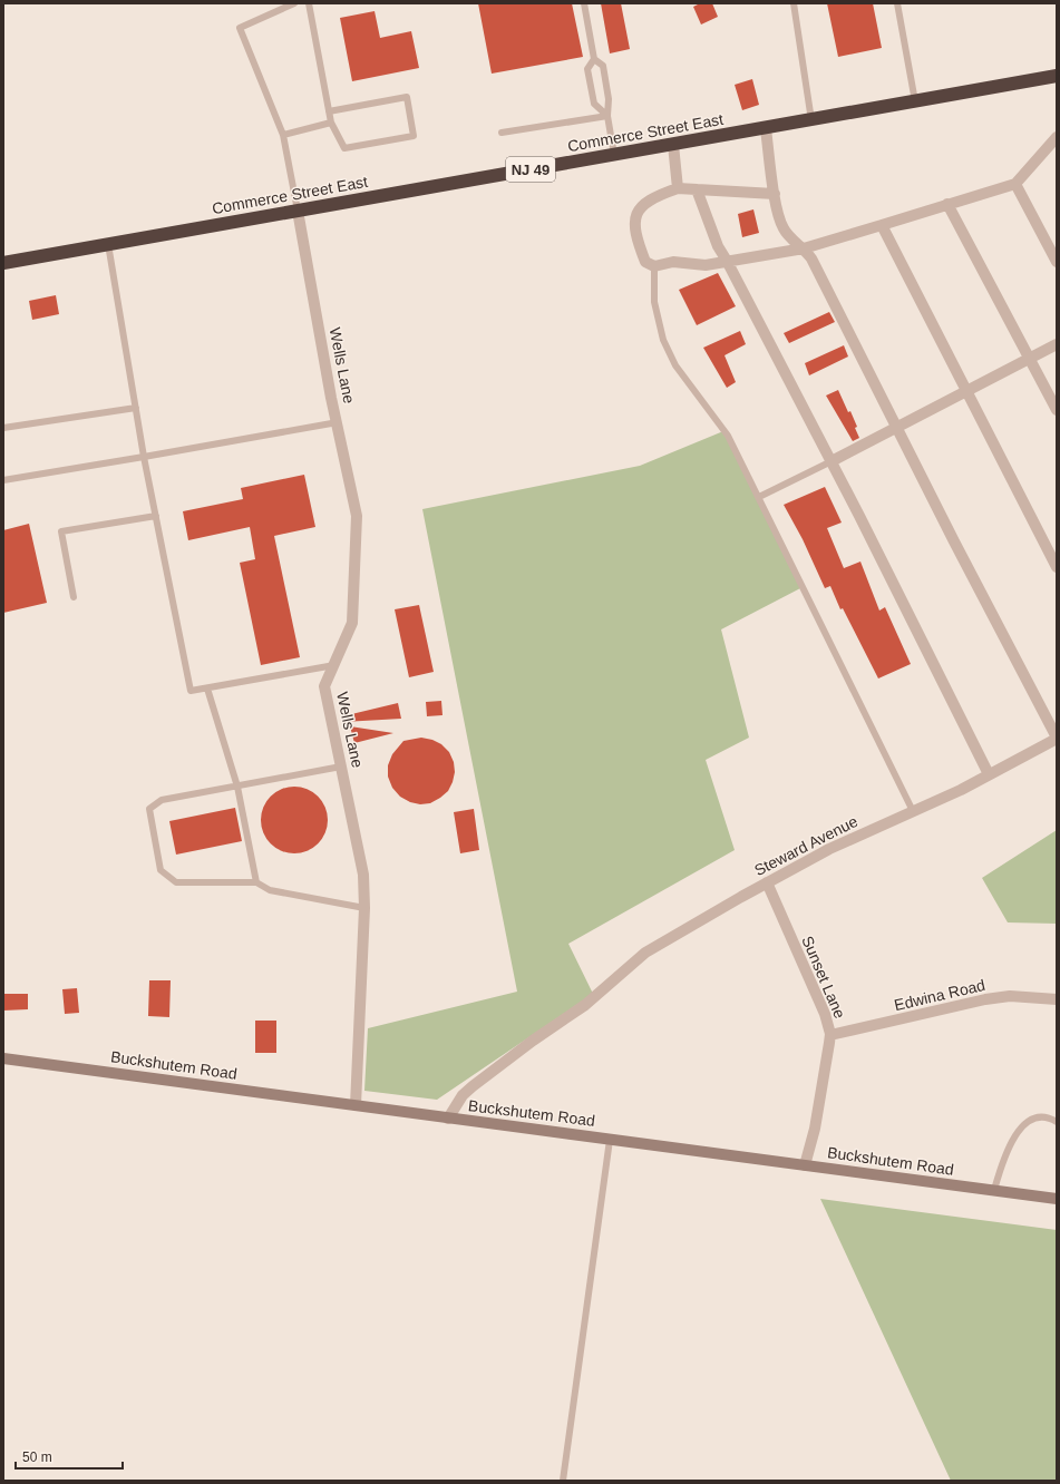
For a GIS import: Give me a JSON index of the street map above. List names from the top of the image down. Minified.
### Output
{"streets":{"highway":["Commerce Street East","NJ 49"],"main road":["Buckshutem Road"],"street":["Wells Lane","Steward Avenue","Sunset Lane","Edwina Road"]},"crossings":[["Commerce Street East","Wells Lane"],["Wells Lane","Buckshutem Road"],["Steward Avenue","Sunset Lane"],["Steward Avenue","Buckshutem Road"],["Sunset Lane","Edwina Road"],["Sunset Lane","Buckshutem Road"]],"scale_bar":"50 m"}
